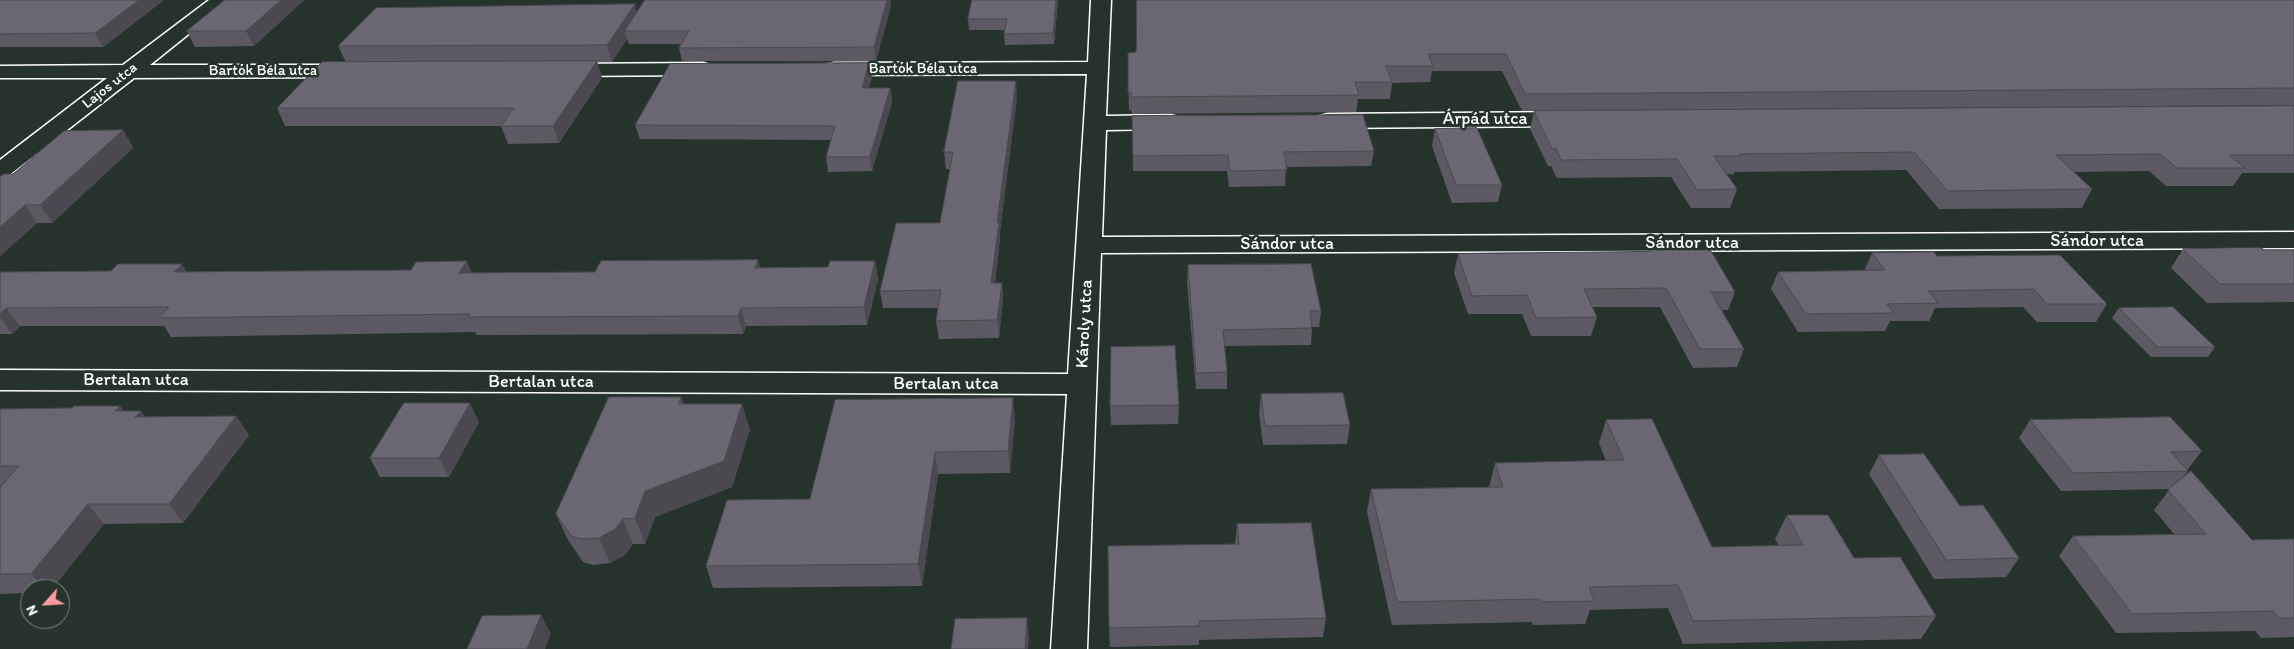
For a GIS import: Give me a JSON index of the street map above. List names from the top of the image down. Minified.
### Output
{"streets":{"street":["Bartók Béla utca","Lajos utca","Árpád utca","Sándor utca","Károly utca","Bertalan utca"]},"crossings":[["Bartók Béla utca","Lajos utca"],["Bartók Béla utca","Károly utca"],["Sándor utca","Károly utca"],["Károly utca","Bertalan utca"]],"north":"bottom left"}
